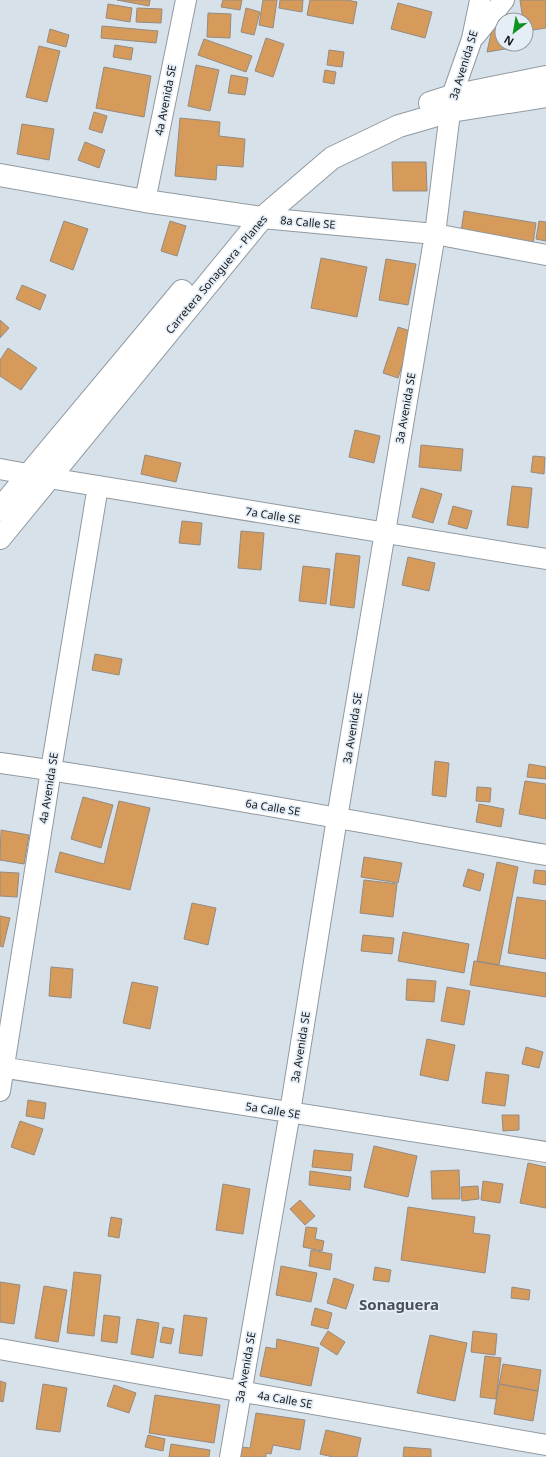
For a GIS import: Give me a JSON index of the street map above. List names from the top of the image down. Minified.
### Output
{"streets":{"main road":["8a Calle SE","Carretera Sonaguera - Planes"],"street":["3a Avenida SE","4a Avenida SE","7a Calle SE","6a Calle SE","5a Calle SE","4a Calle SE"]},"crossings":[["3a Avenida SE","8a Calle SE"],["3a Avenida SE","Carretera Sonaguera - Planes"],["3a Avenida SE","7a Calle SE"],["3a Avenida SE","6a Calle SE"],["3a Avenida SE","5a Calle SE"],["3a Avenida SE","4a Calle SE"],["4a Avenida SE","8a Calle SE"],["4a Avenida SE","7a Calle SE"],["4a Avenida SE","6a Calle SE"],["4a Avenida SE","5a Calle SE"],["8a Calle SE","Carretera Sonaguera - Planes"],["Carretera Sonaguera - Planes","7a Calle SE"]],"districts":["Sonaguera"],"north":"bottom left"}
